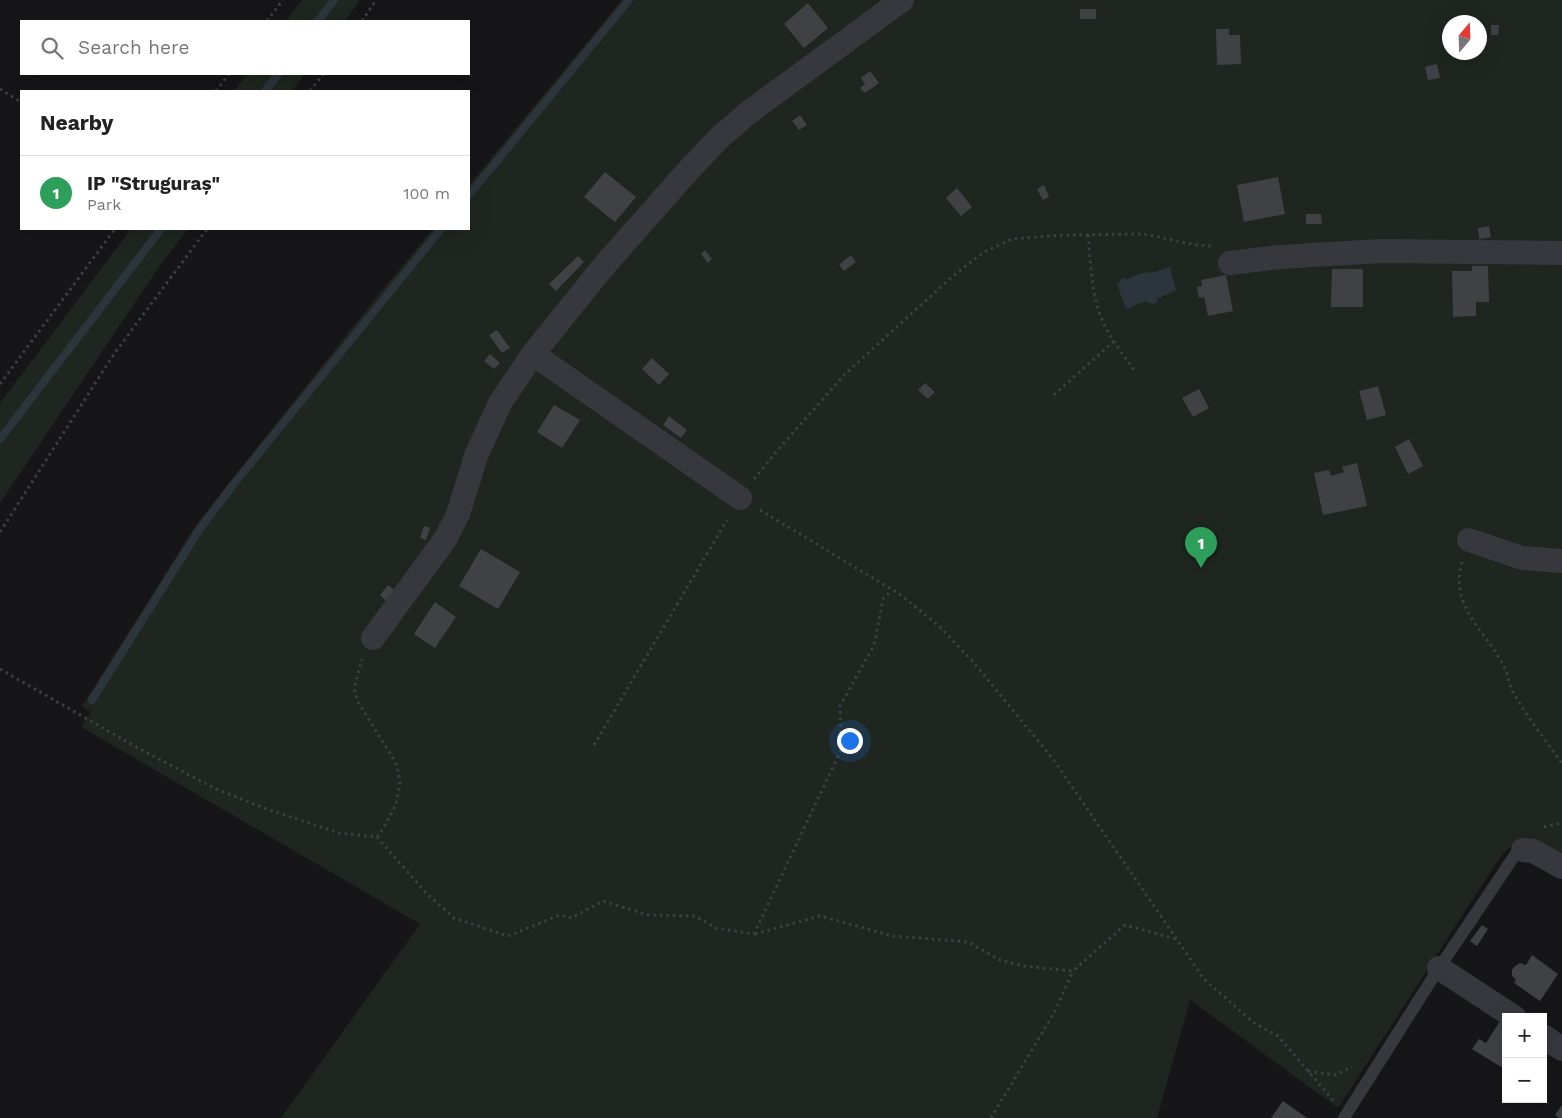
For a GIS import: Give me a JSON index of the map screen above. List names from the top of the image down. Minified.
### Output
{"north":"top","page":{"search":"Search here","heading":"Nearby","list":[{"mark":"1","name":"IP \"Struguraș\"","note":"Park","value":"100 m"}],"pins":"1","map_buttons":["+","−"]}}
